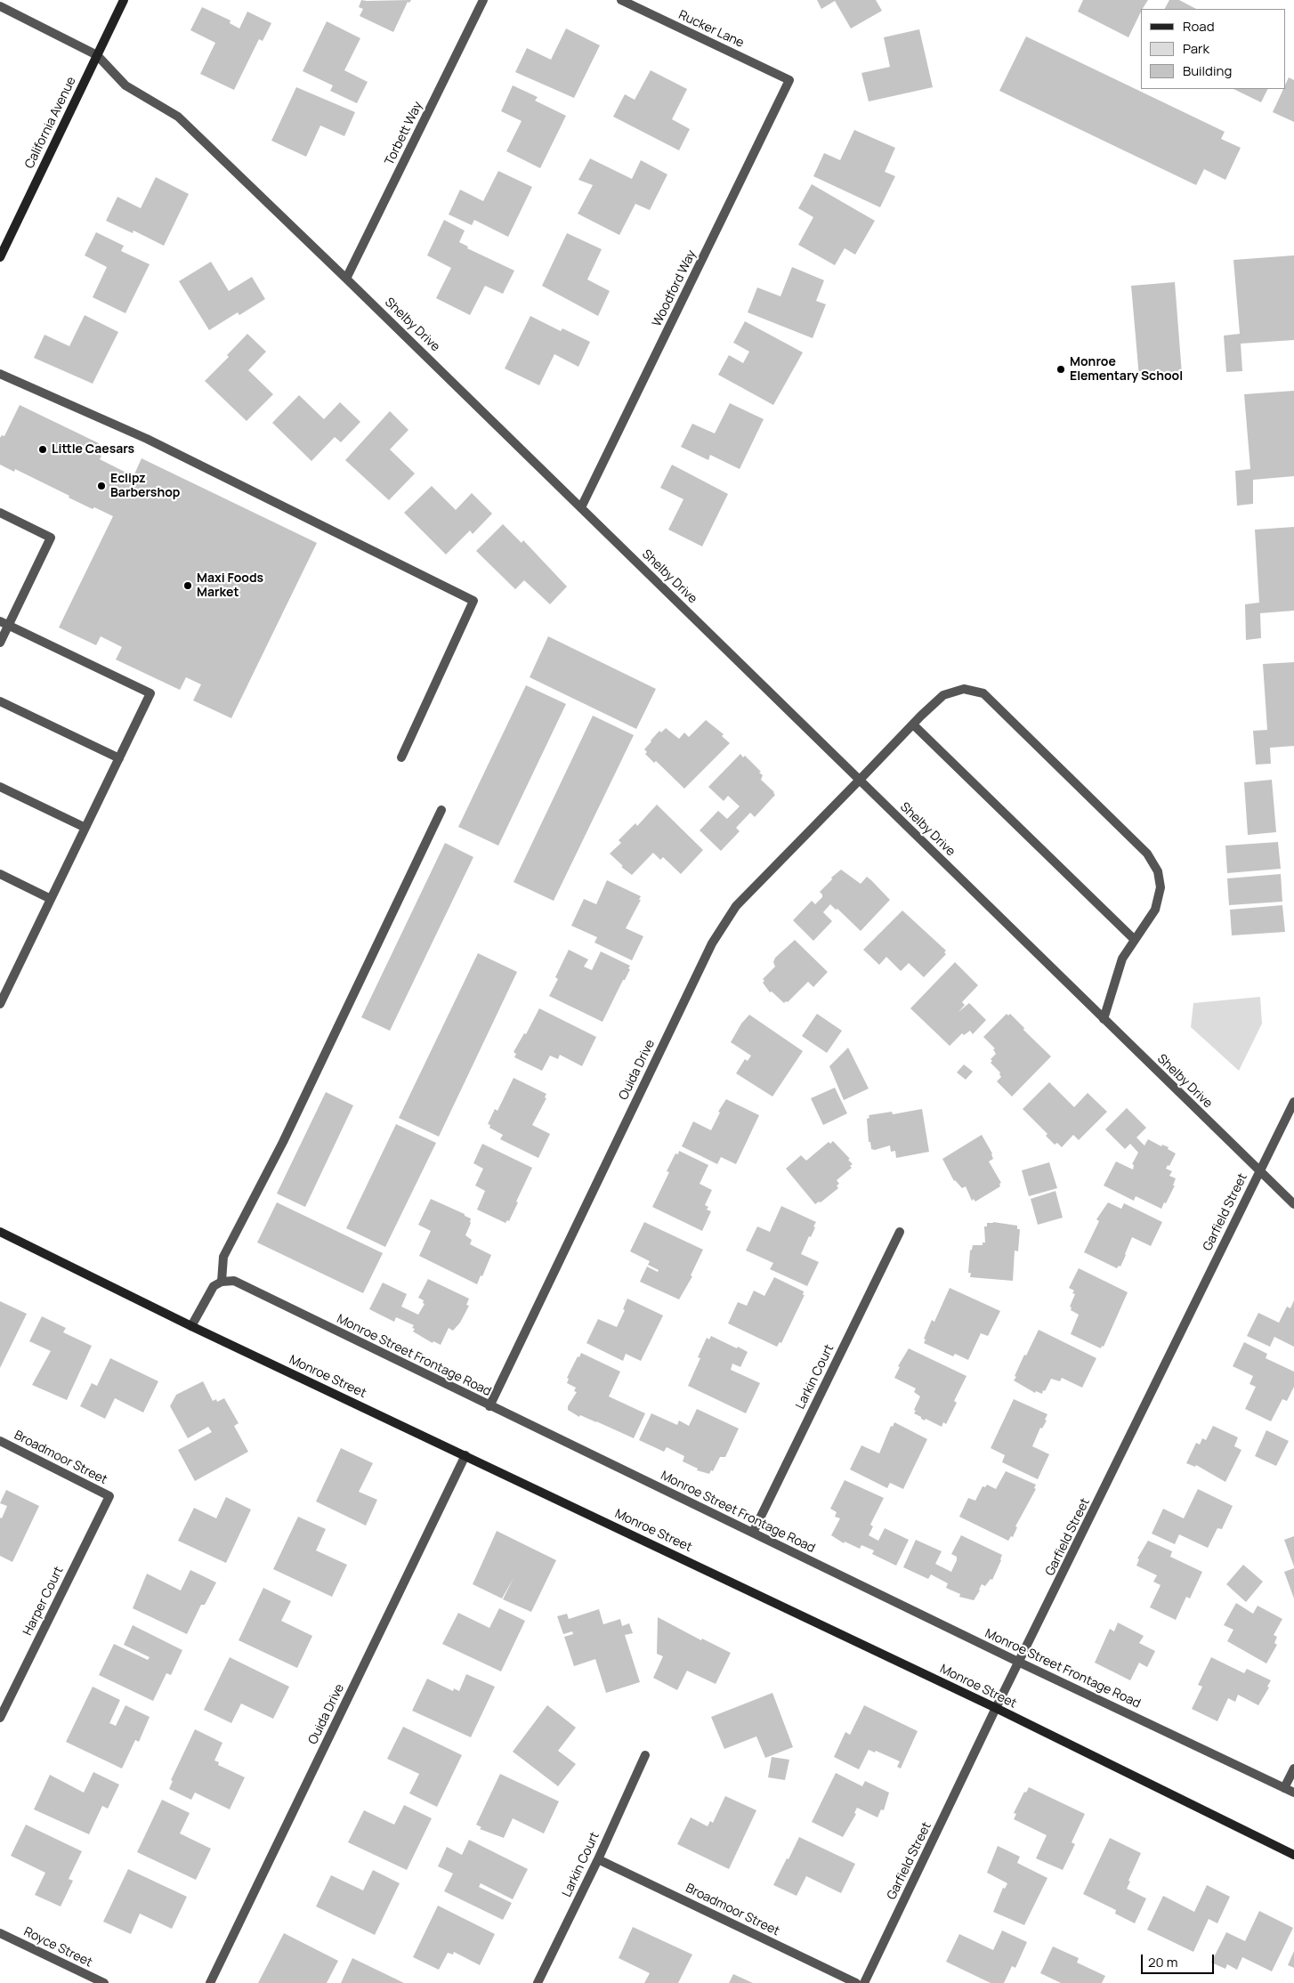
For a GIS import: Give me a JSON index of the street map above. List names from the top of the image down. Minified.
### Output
{"streets":{"main road":["California Avenue","Monroe Street"],"street":["Rucker Lane","Torbett Way","Woodford Way","Shelby Drive","Ouida Drive","Garfield Street","Monroe Street Frontage Road","Larkin Court","Broadmoor Street","Harper Court","Royce Street"]},"crossings":[["Rucker Lane","Woodford Way"],["California Avenue","Shelby Drive"],["Torbett Way","Shelby Drive"],["Woodford Way","Shelby Drive"],["Shelby Drive","Ouida Drive"],["Shelby Drive","Garfield Street"],["Ouida Drive","Monroe Street Frontage Road"],["Ouida Drive","Monroe Street"],["Garfield Street","Monroe Street Frontage Road"],["Garfield Street","Monroe Street"],["Monroe Street Frontage Road","Larkin Court"],["Larkin Court","Broadmoor Street"],["Broadmoor Street","Harper Court"]],"places":["Monroe Elementary School","Little Caesars","Eclipz Barbershop","Maxi Foods Market"],"legend":["Road","Park","Building"],"scale_bar":"20 m"}
